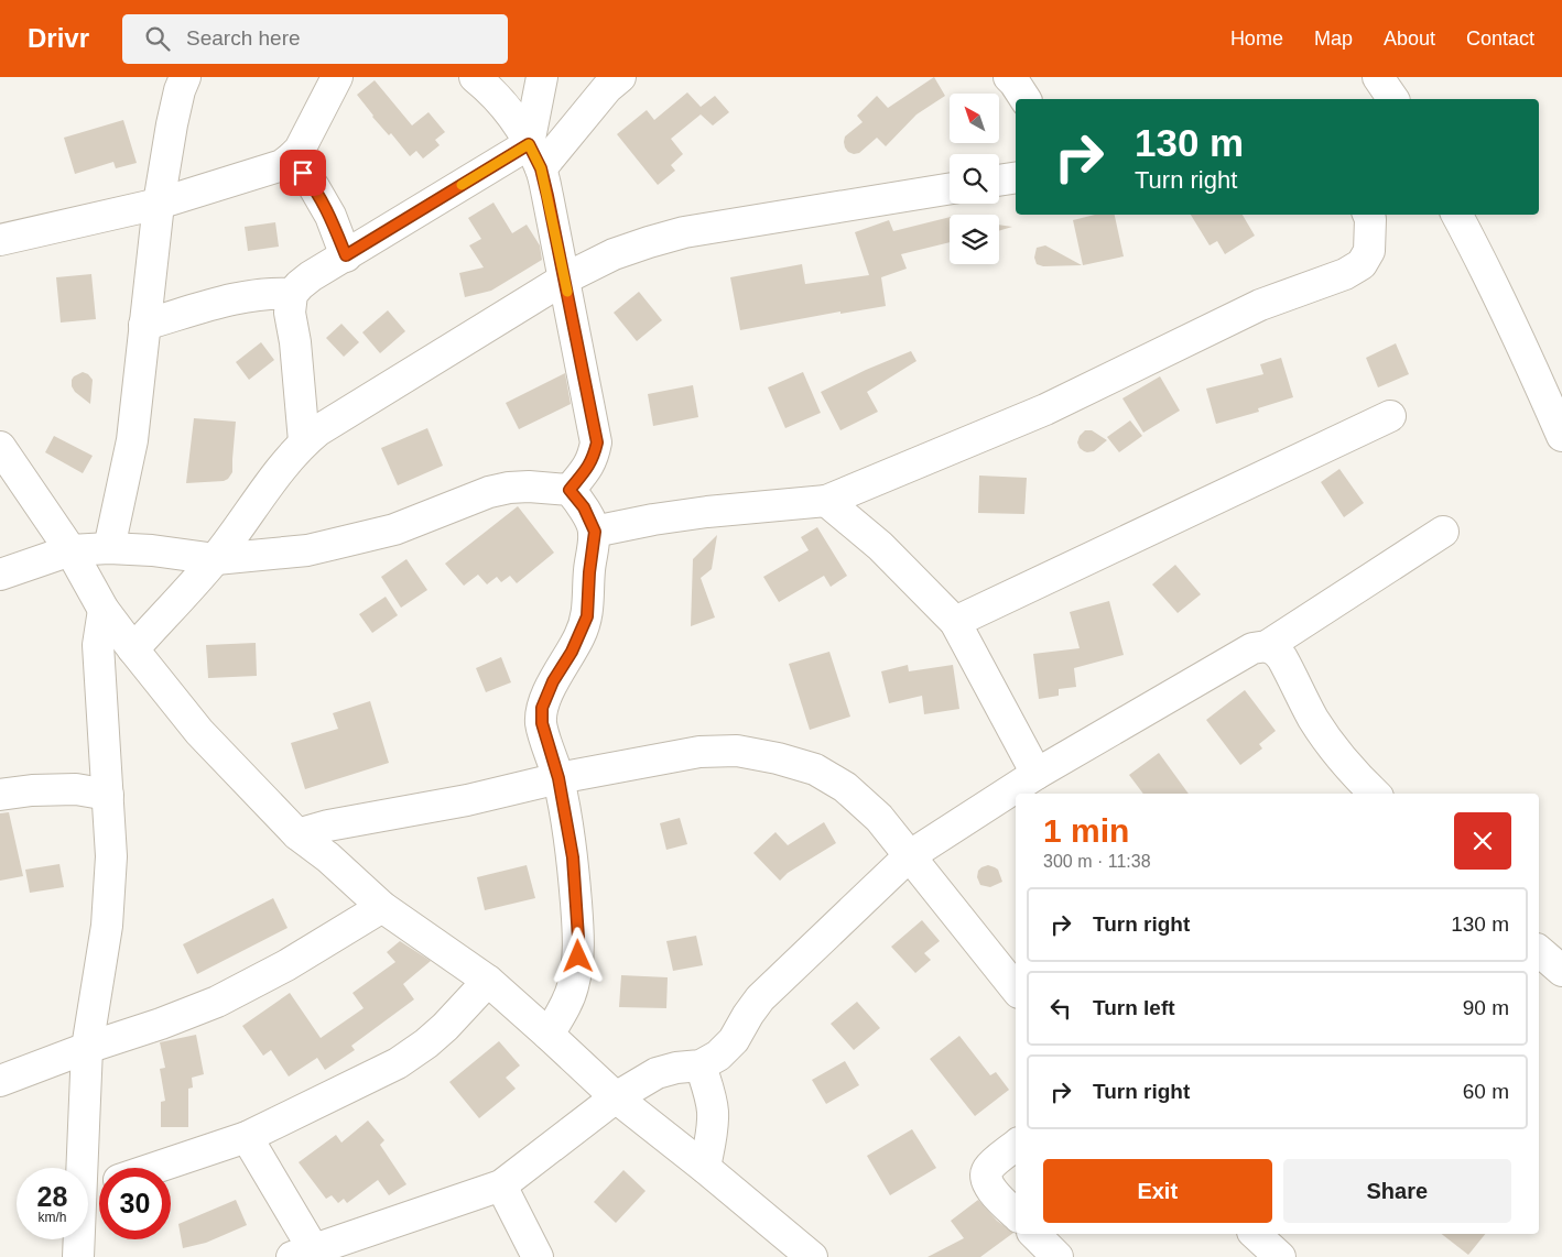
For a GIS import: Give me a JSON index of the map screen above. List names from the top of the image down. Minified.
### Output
{"north":"top left","page":{"header":"Drivr","search":"Search here","nav":["Home","Map","About","Contact"],"turn":["130 m","Turn right"],"heading":["1 min","300 m · 11:38"],"list":[{"name":"Turn right","value":"130 m"},{"name":"Turn left","value":"90 m"},{"name":"Turn right","value":"60 m"}],"buttons":["Exit","Share"],"speed":"28 km/h","limit":"30"}}
